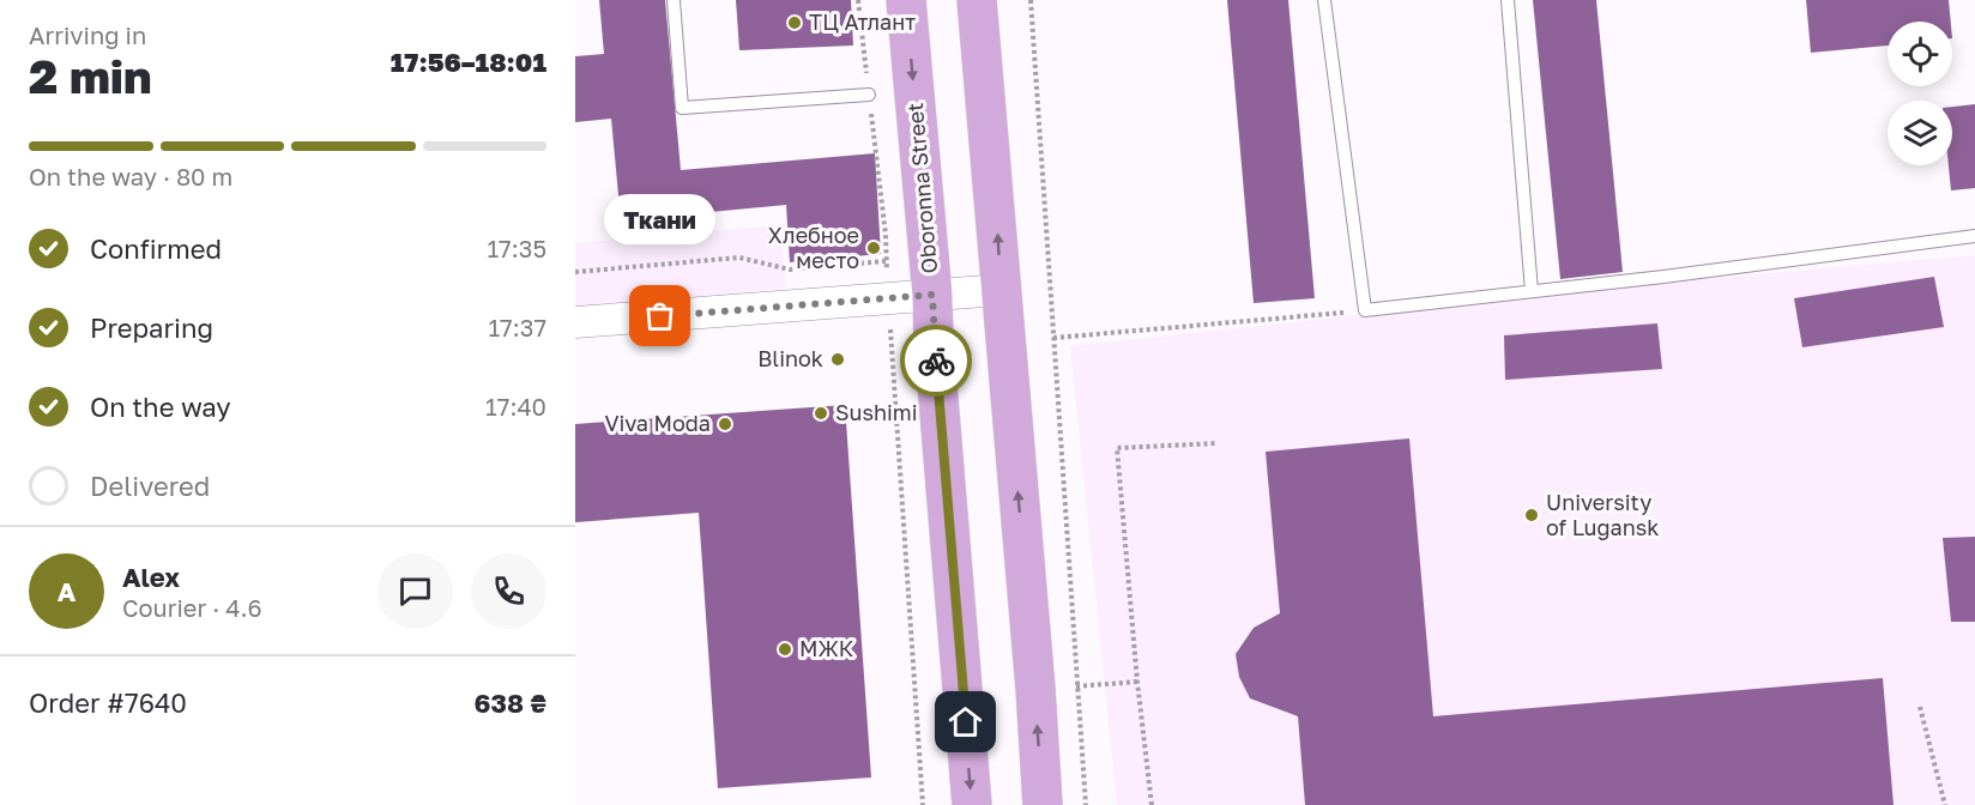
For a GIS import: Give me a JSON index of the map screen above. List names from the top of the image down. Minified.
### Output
{"streets":{"main road":["Oboronna Street"]},"places":["ТЦ Атлант","Хлебное место","Ткани","Blinok","Sushimi","Viva Moda","University of Lugansk","МЖК"],"page":{"heading":["2 min","Arriving in","17:56–18:01"],"panel":["Alex","Courier · 4.6","Order #7640","638 ₴"],"bar":"On the way · 80 m","bubble":"Ткани","list":[["Confirmed","17:35"],["Preparing","17:37"],["On the way","17:40"],"Delivered"],"round":"A"}}
